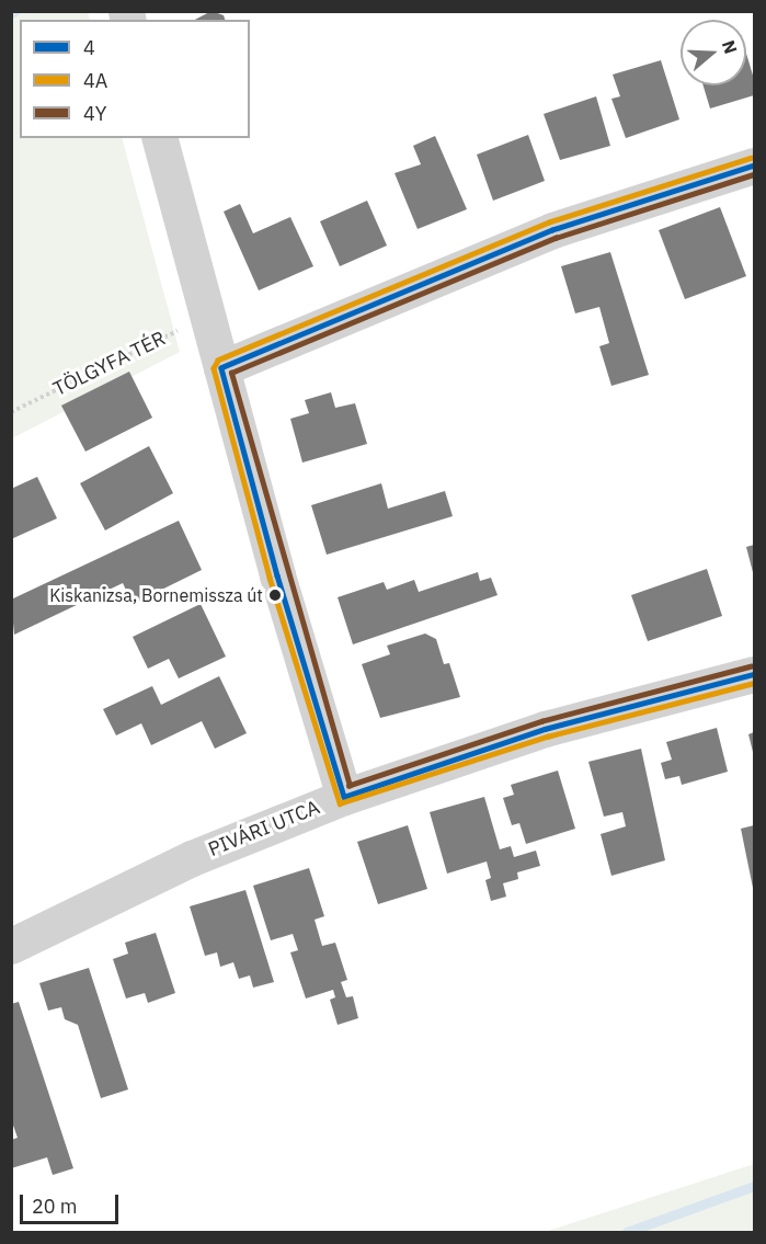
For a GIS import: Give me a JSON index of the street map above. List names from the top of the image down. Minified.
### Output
{"streets":{"street":["PIVÁRI UTCA"],"path":["TÖLGYFA TÉR"]},"places":["Kiskanizsa, Bornemissza út"],"lines":["transit line 4A","transit line 4","transit line 4Y"],"legend":["4","4A","4Y"],"scale_bar":"20 m","north":"right"}
